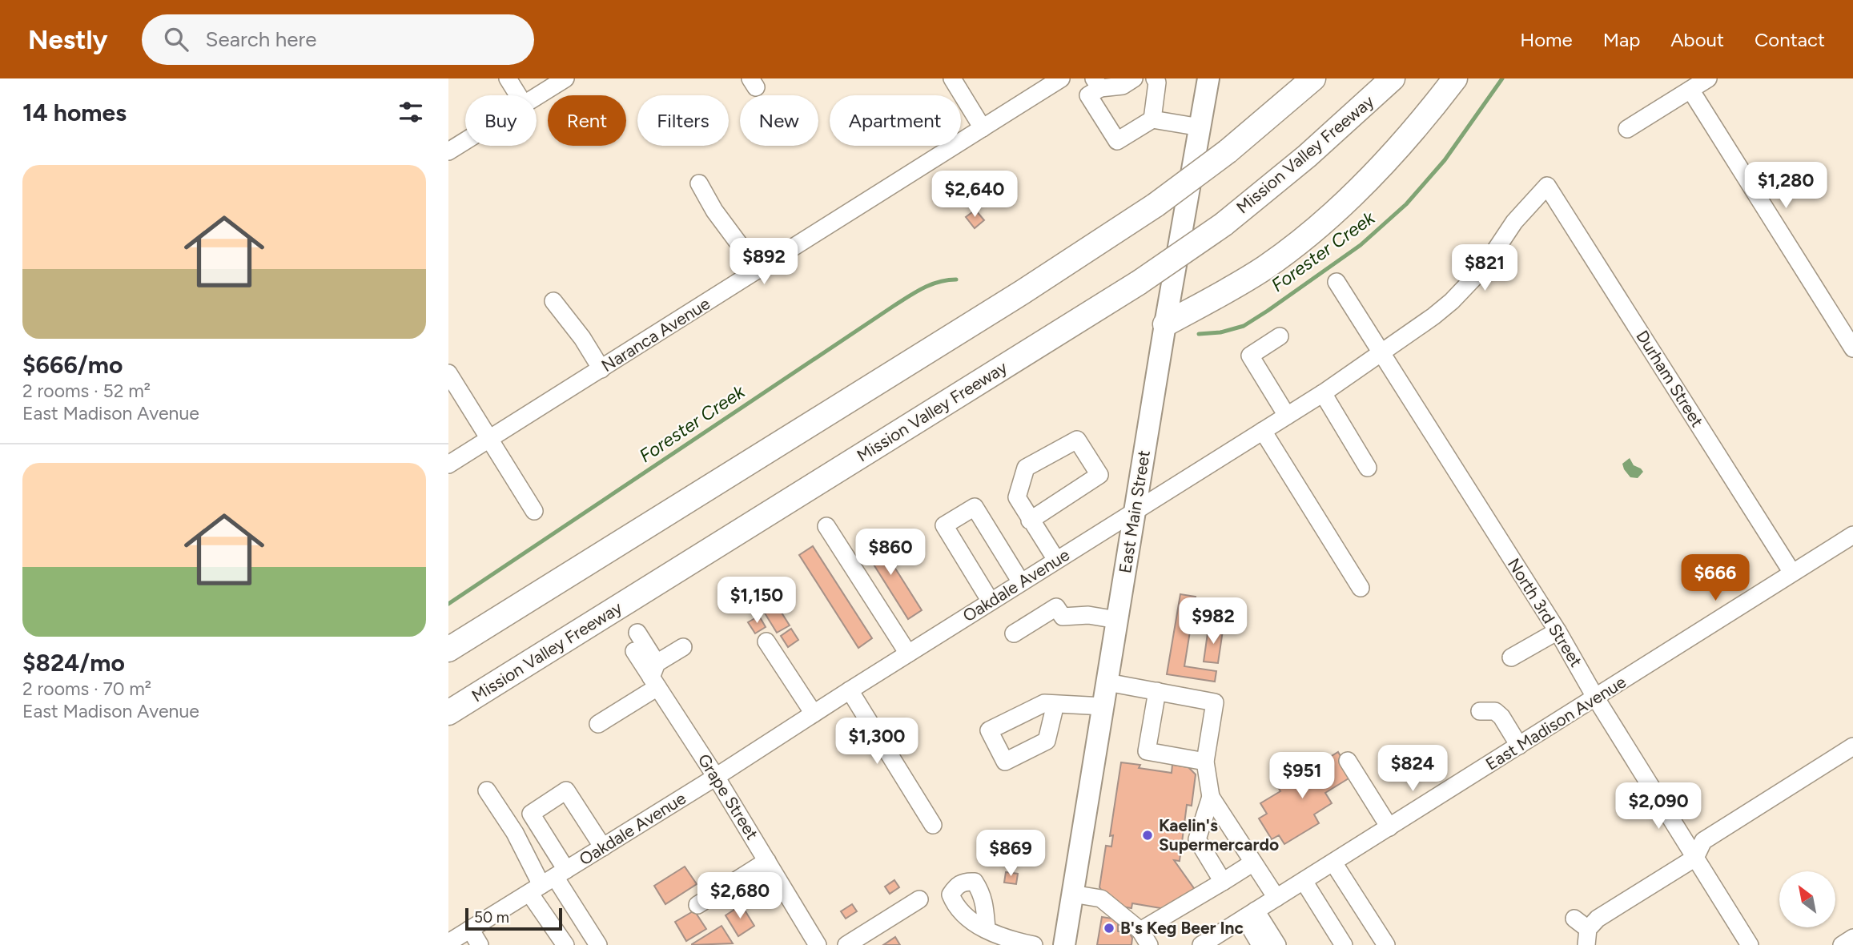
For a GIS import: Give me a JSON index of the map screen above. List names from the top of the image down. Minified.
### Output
{"streets":{"highway":["Mission Valley Freeway"],"main road":["East Main Street"],"street":["Naranca Avenue","Durham Street","Oakdale Avenue","North 3rd Street","East Madison Avenue","Grape Street"]},"crossings":[["Durham Street","Oakdale Avenue"],["Durham Street","East Madison Avenue"],["East Main Street","Oakdale Avenue"],["Oakdale Avenue","North 3rd Street"],["Oakdale Avenue","Grape Street"],["North 3rd Street","East Madison Avenue"]],"water":["Forester Creek"],"places":["Kaelin's Supermercardo","B's Keg Beer Inc"],"scale_bar":"50 m","north":"top left","page":{"header":"Nestly","search":"Search here","nav":["Home","Map","About","Contact"],"heading":"14 homes","chip":["Buy","Rent","Filters","New","Apartment"],"list":[{"name":"$666/mo","note":"2 rooms · 52 m² · East Madison Avenue"},{"name":"$824/mo","note":"2 rooms · 70 m² · East Madison Avenue"}],"price":["$1,280","$2,640","$892","$821","$860","$666","$1,150","$982","$1,300","$824","$951","$2,090","$869","$2,680"],"scale":"50 m"}}
